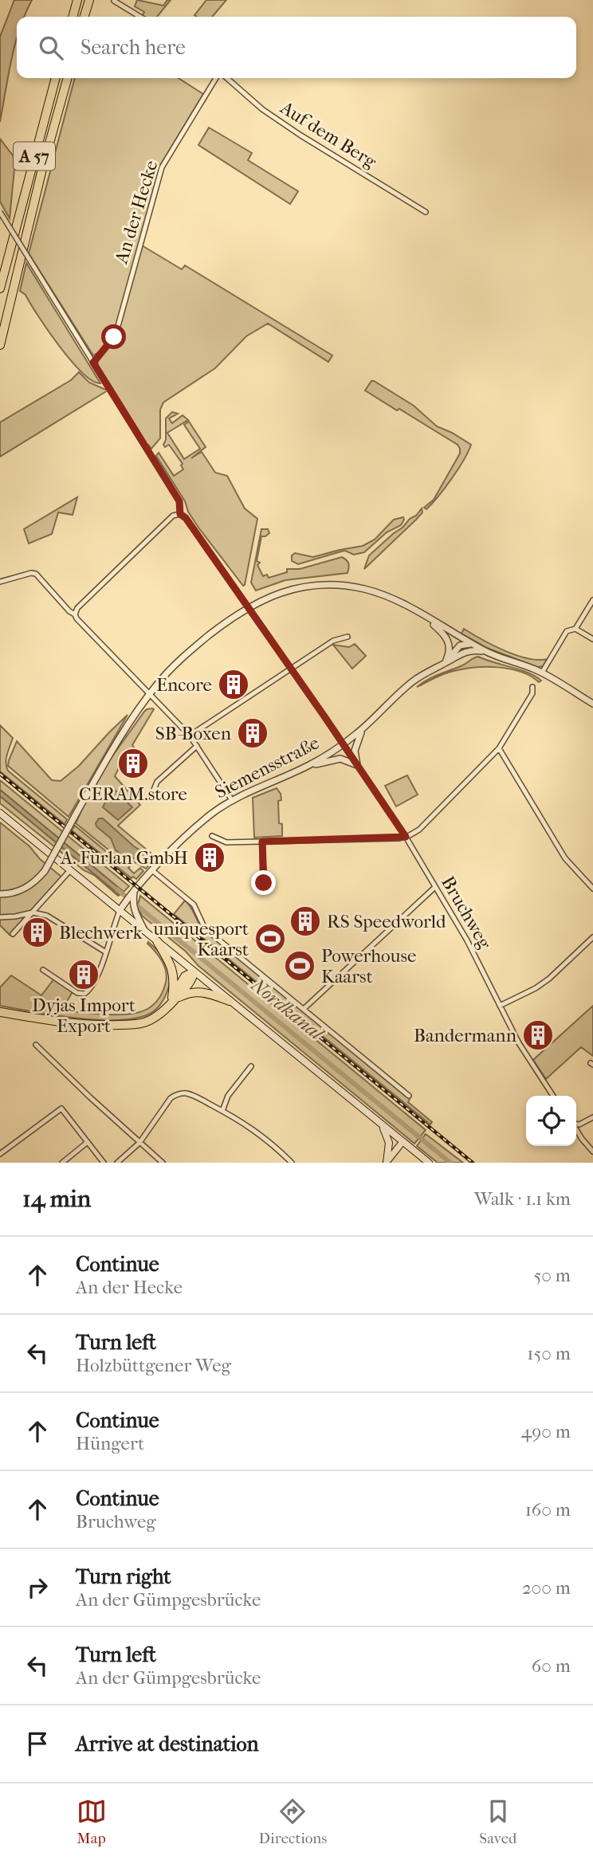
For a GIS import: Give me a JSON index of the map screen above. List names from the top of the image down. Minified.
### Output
{"streets":{"highway":["A 57"],"street":["Auf dem Berg","An der Hecke","Siemensstraße","Bruchweg"]},"crossings":[["Siemensstraße","Bruchweg"]],"water":["Nordkanal"],"places":{"building":["Encore","SB-Boxen","CERAM.store","A. Furlan GmbH","RS Speedworld","Blechwerk","Dyjas Import Export","Bandermann"],"sports":["uniquesport Kaarst","Powerhouse Kaarst"]},"page":{"search":"Search here","heading":["14 min","Walk · 1.1 km"],"list":[["Continue","An der Hecke","50 m"],["Turn left","Holzbüttgener Weg","150 m"],["Continue","Hüngert","490 m"],["Continue","Bruchweg","160 m"],["Turn right","An der Gümpgesbrücke","200 m"],["Turn left","An der Gümpgesbrücke","60 m"],"Arrive at destination"],"nav":["Map","Directions","Saved"]}}
